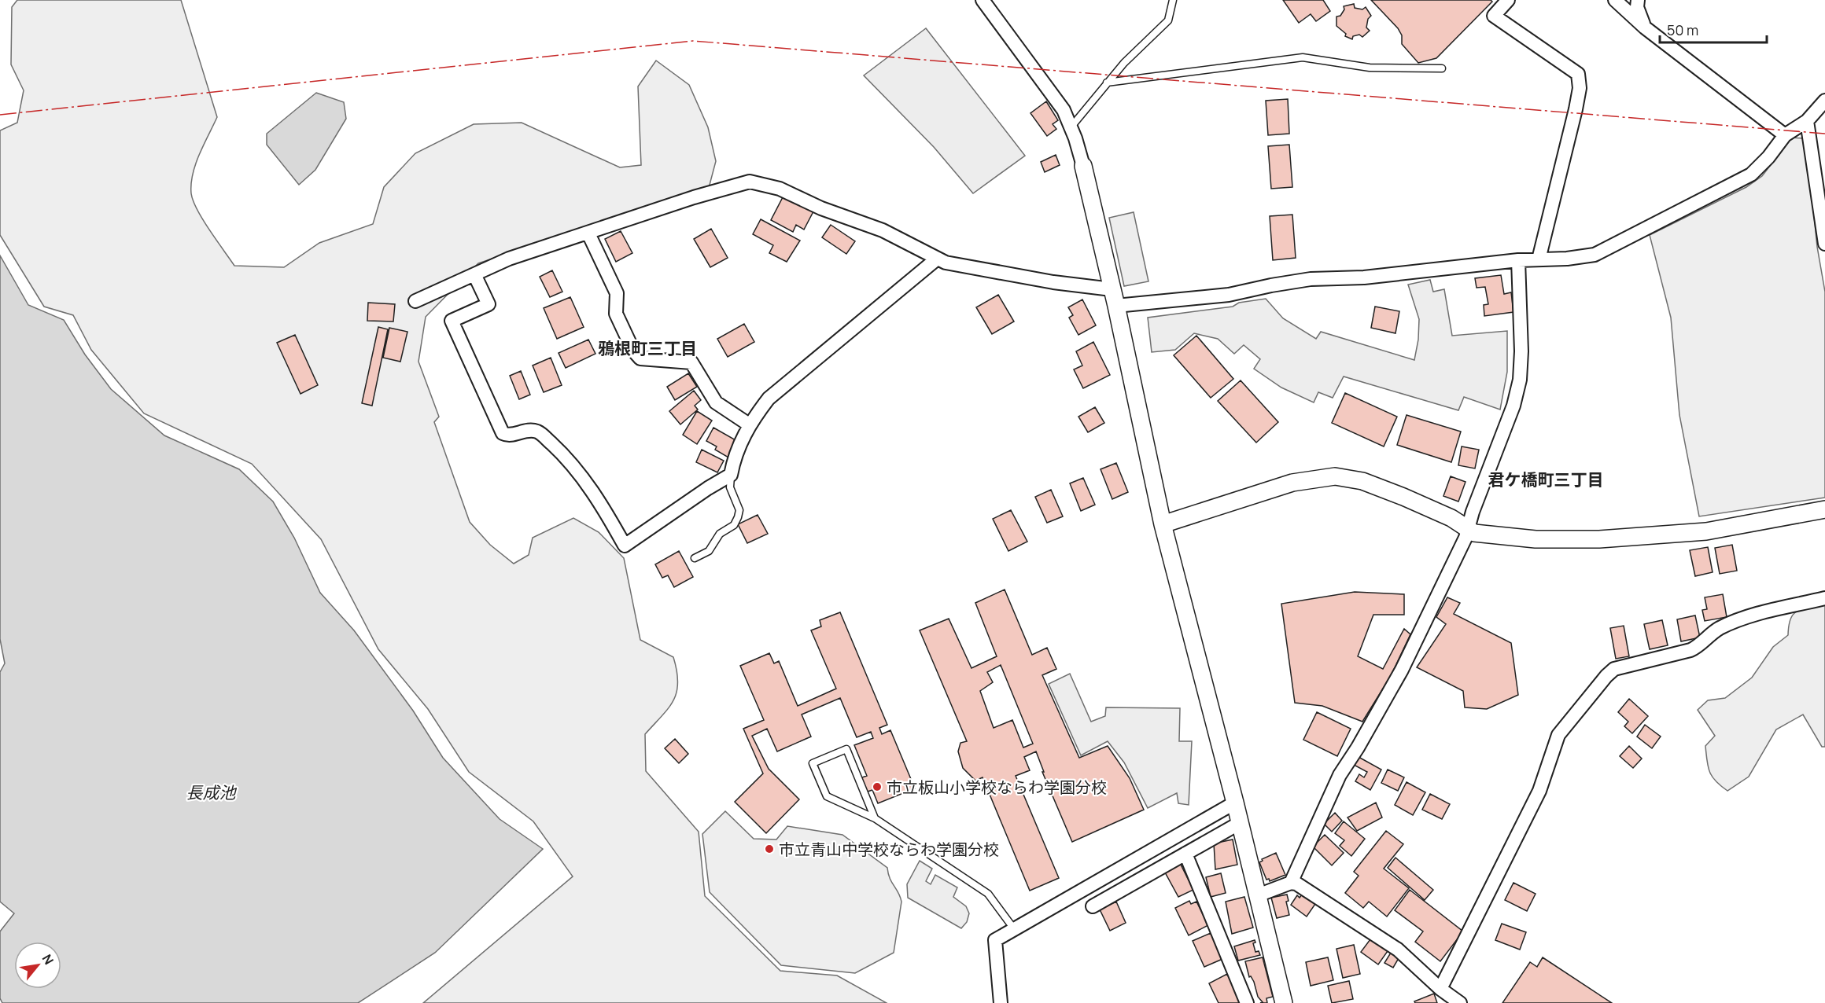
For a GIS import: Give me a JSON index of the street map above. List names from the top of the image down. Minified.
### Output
{"districts":["鴉根町三丁目","君ケ橋町三丁目"],"water":["長成池"],"places":["市立板山小学校ならわ学園分校","市立青山中学校ならわ学園分校"],"scale_bar":"50 m","north":"top right"}
